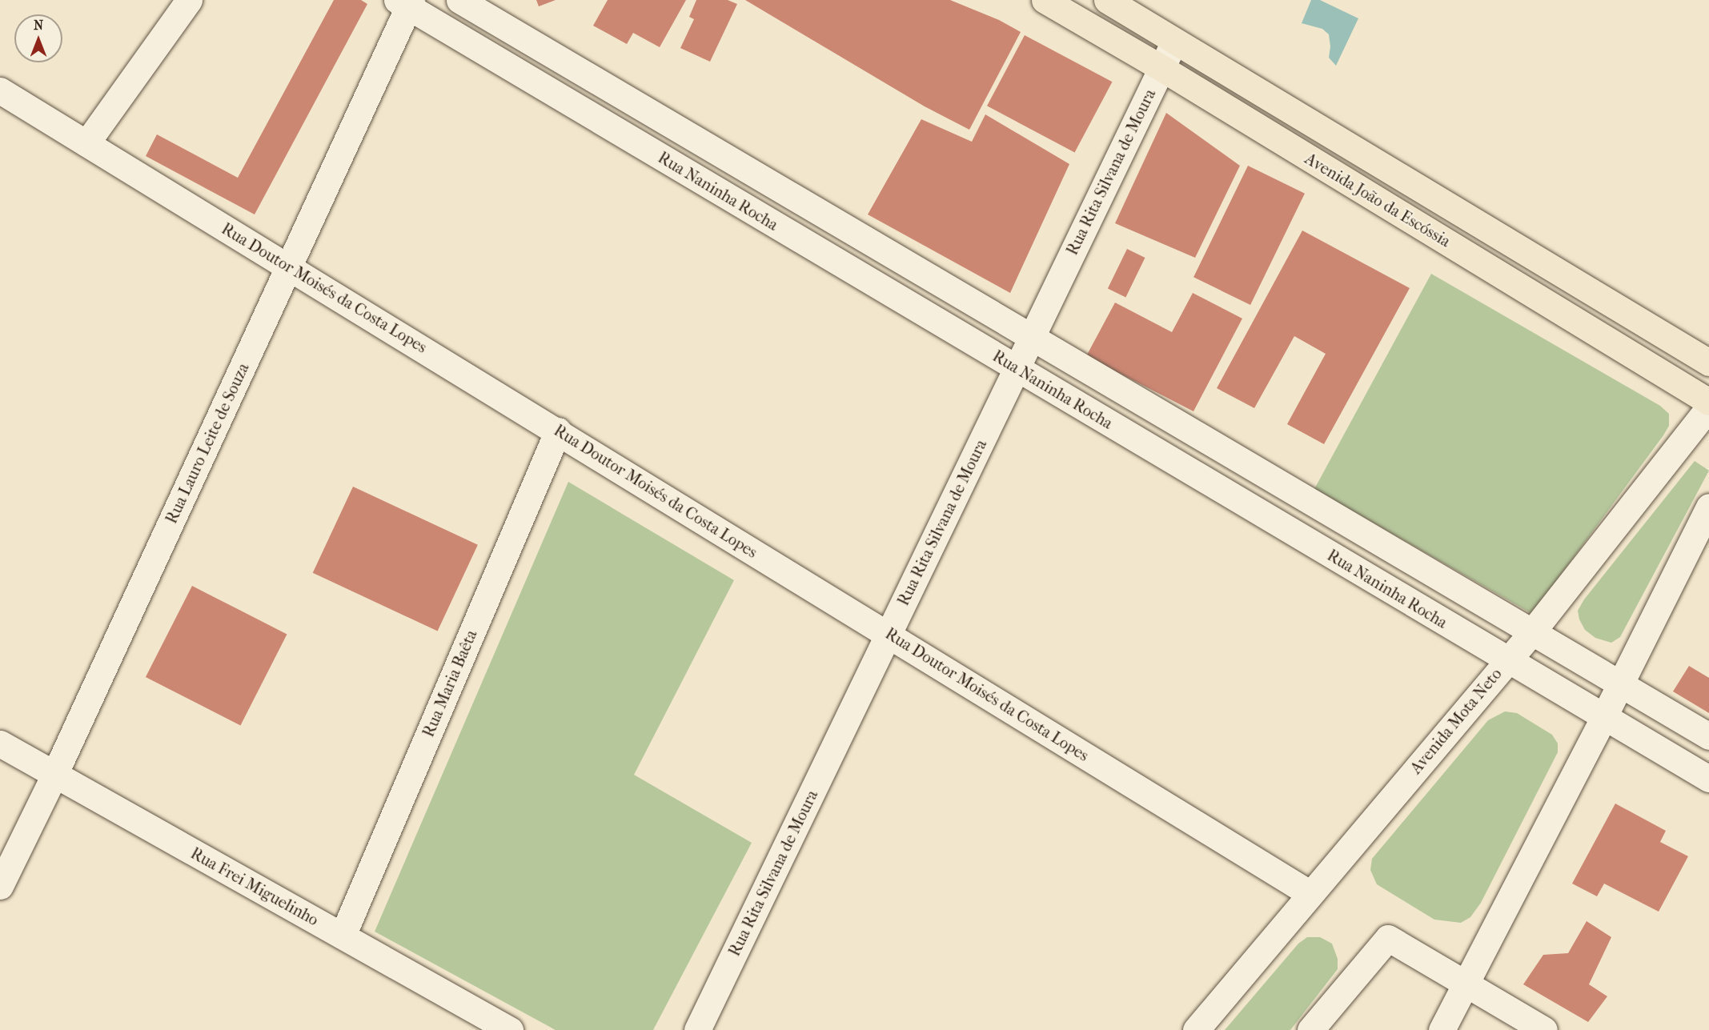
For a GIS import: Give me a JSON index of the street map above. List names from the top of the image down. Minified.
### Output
{"streets":{"main road":["Avenida João da Escóssia"],"street":["Rua Rita Silvana de Moura","Rua Naninha Rocha","Rua Doutor Moisés da Costa Lopes","Rua Lauro Leite de Souza","Rua Maria Baêta","Avenida Mota Neto","Rua Frei Miguelinho"]},"crossings":[["Rua Rita Silvana de Moura","Rua Naninha Rocha"],["Rua Rita Silvana de Moura","Avenida João da Escóssia"],["Rua Rita Silvana de Moura","Rua Doutor Moisés da Costa Lopes"],["Rua Naninha Rocha","Rua Lauro Leite de Souza"],["Rua Naninha Rocha","Avenida Mota Neto"],["Rua Doutor Moisés da Costa Lopes","Rua Lauro Leite de Souza"],["Rua Doutor Moisés da Costa Lopes","Rua Maria Baêta"],["Rua Doutor Moisés da Costa Lopes","Avenida Mota Neto"],["Rua Lauro Leite de Souza","Rua Frei Miguelinho"],["Rua Maria Baêta","Rua Frei Miguelinho"]],"north":"top"}
